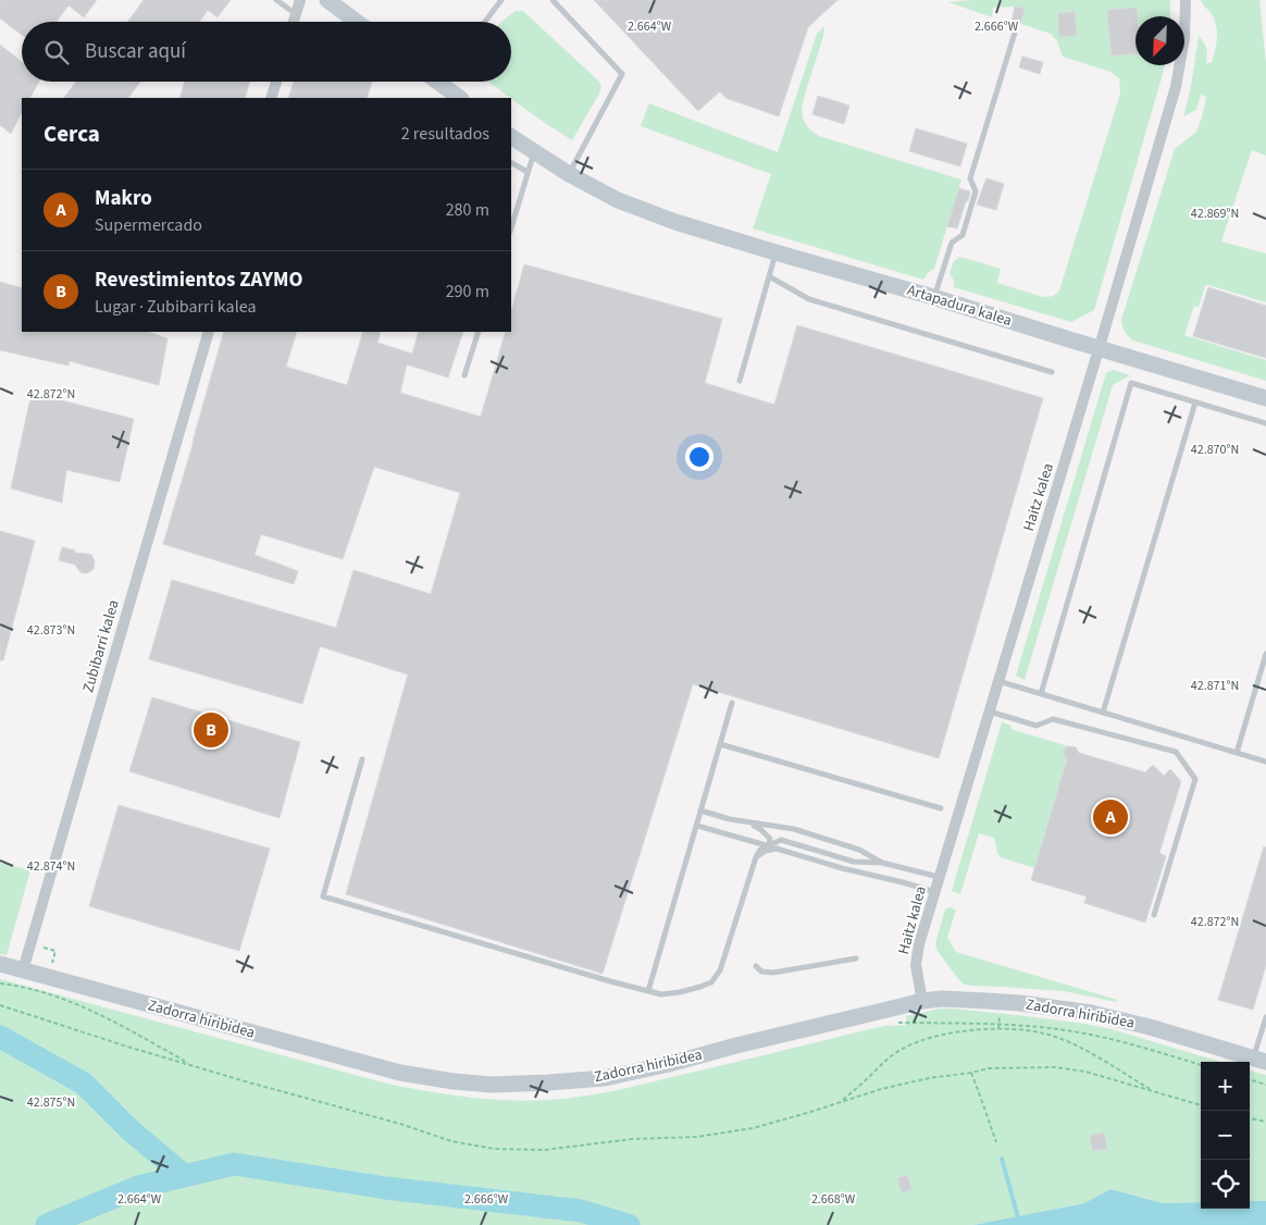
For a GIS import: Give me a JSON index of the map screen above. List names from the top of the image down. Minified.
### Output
{"streets":{"main road":["Artapadura kalea","Zadorra hiribidea"],"street":["Haitz kalea","Zubibarri kalea"]},"crossings":[["Artapadura kalea","Haitz kalea"],["Haitz kalea","Zadorra hiribidea"],["Zubibarri kalea","Zadorra hiribidea"]],"north":"bottom left","page":{"search":"Buscar aquí","heading":["Cerca","2 resultados"],"list":[{"mark":"A","name":"Makro","note":"Supermercado","value":"280 m"},{"mark":"B","name":"Revestimientos ZAYMO","note":"Lugar · Zubibarri kalea","value":"290 m"}],"pins":["B","A"],"map_buttons":["+","−"]},"coordinates":["2.666°W","2.664°W","42.869°N","42.872°N","42.870°N","42.873°N","42.871°N","42.874°N","42.875°N","2.668°W"]}
